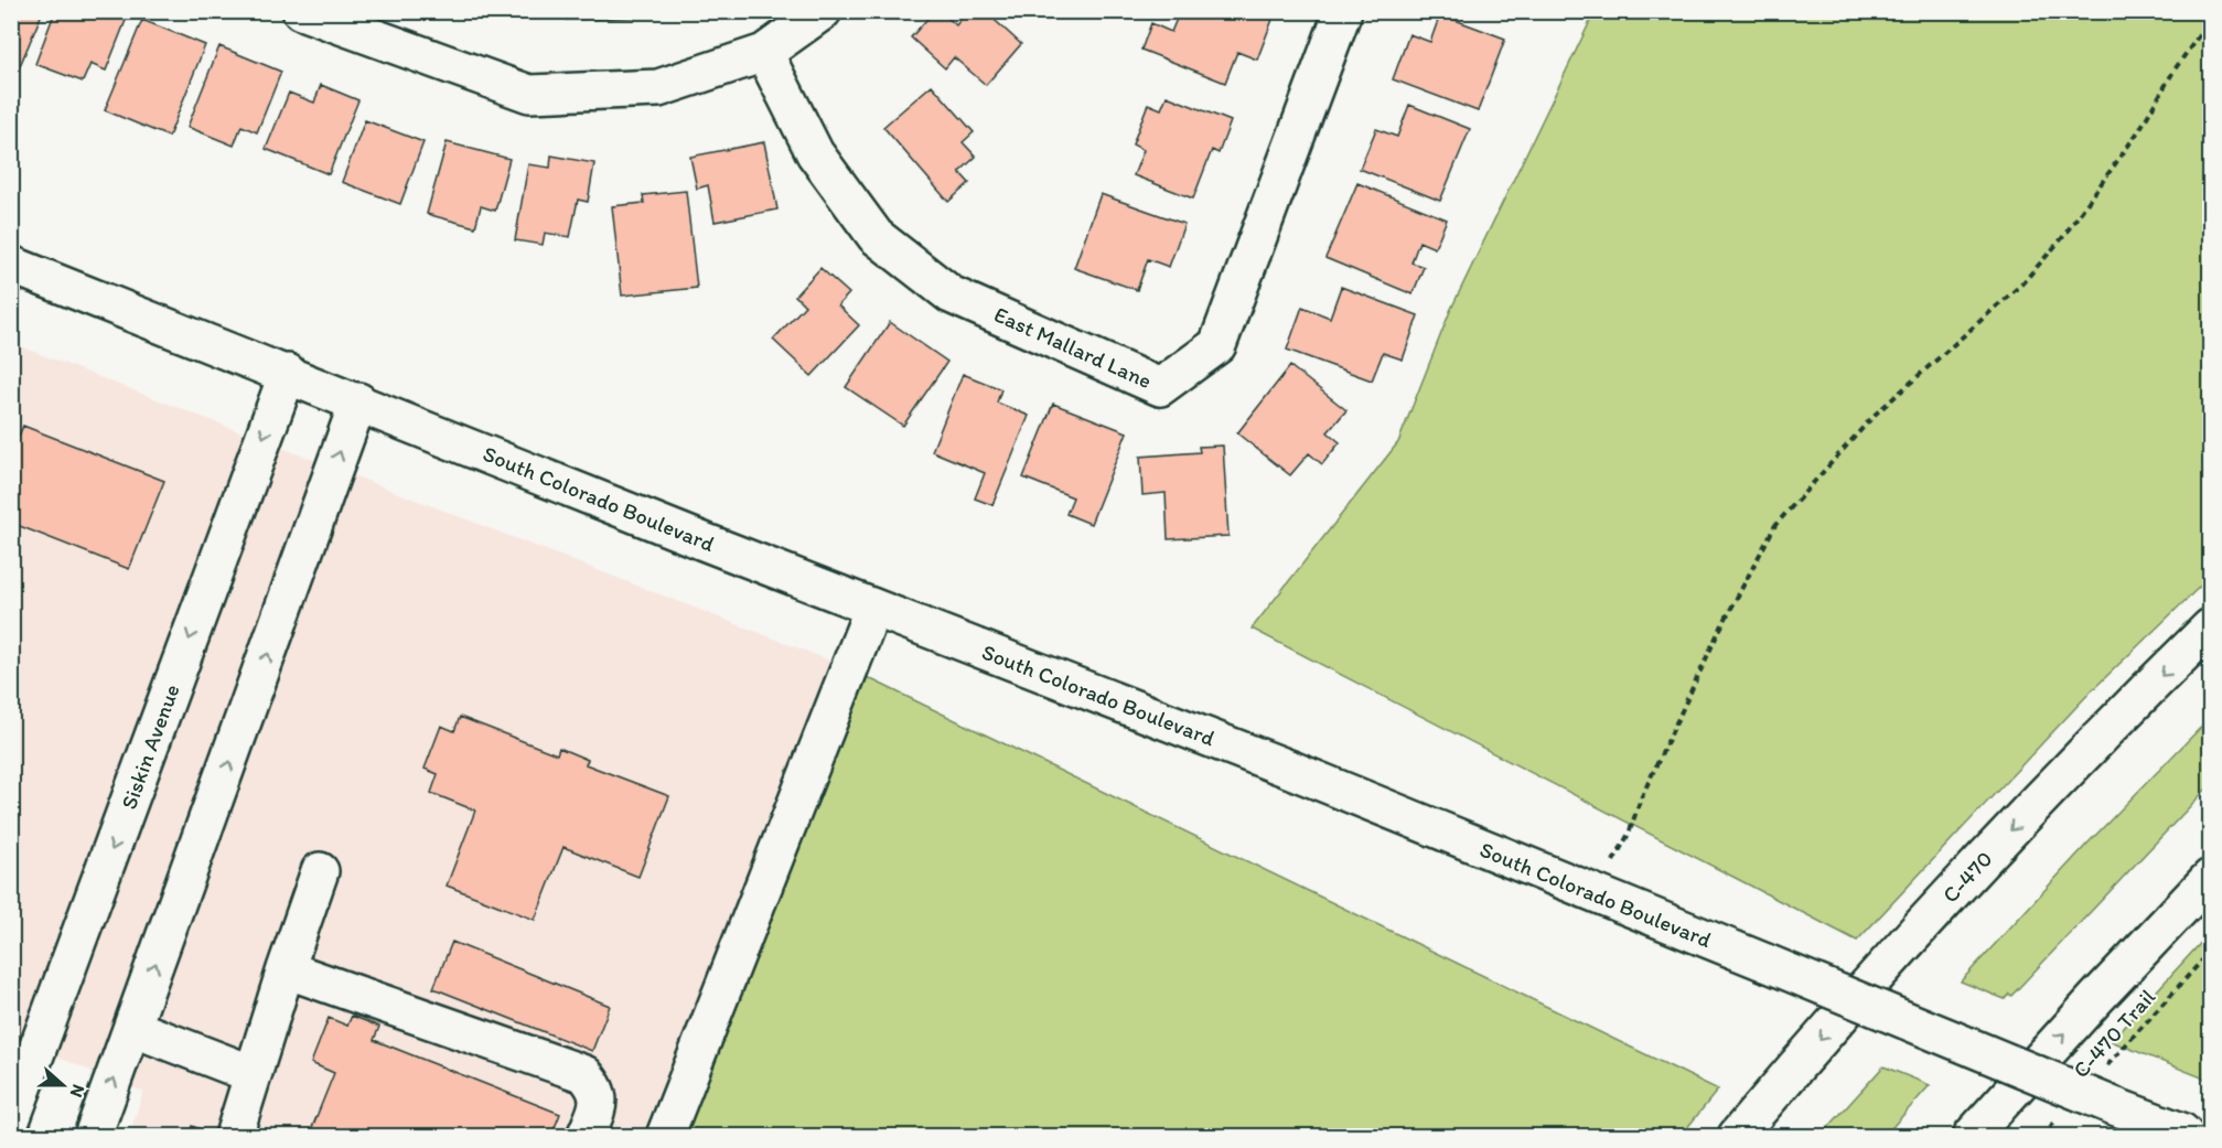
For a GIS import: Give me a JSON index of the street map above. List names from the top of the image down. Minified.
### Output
{"streets":{"main road":["East Mallard Lane","South Colorado Boulevard","Siskin Avenue","C-470"],"path":["C-470 Trail"]},"crossings":[["South Colorado Boulevard","Siskin Avenue"]],"north":"right"}
